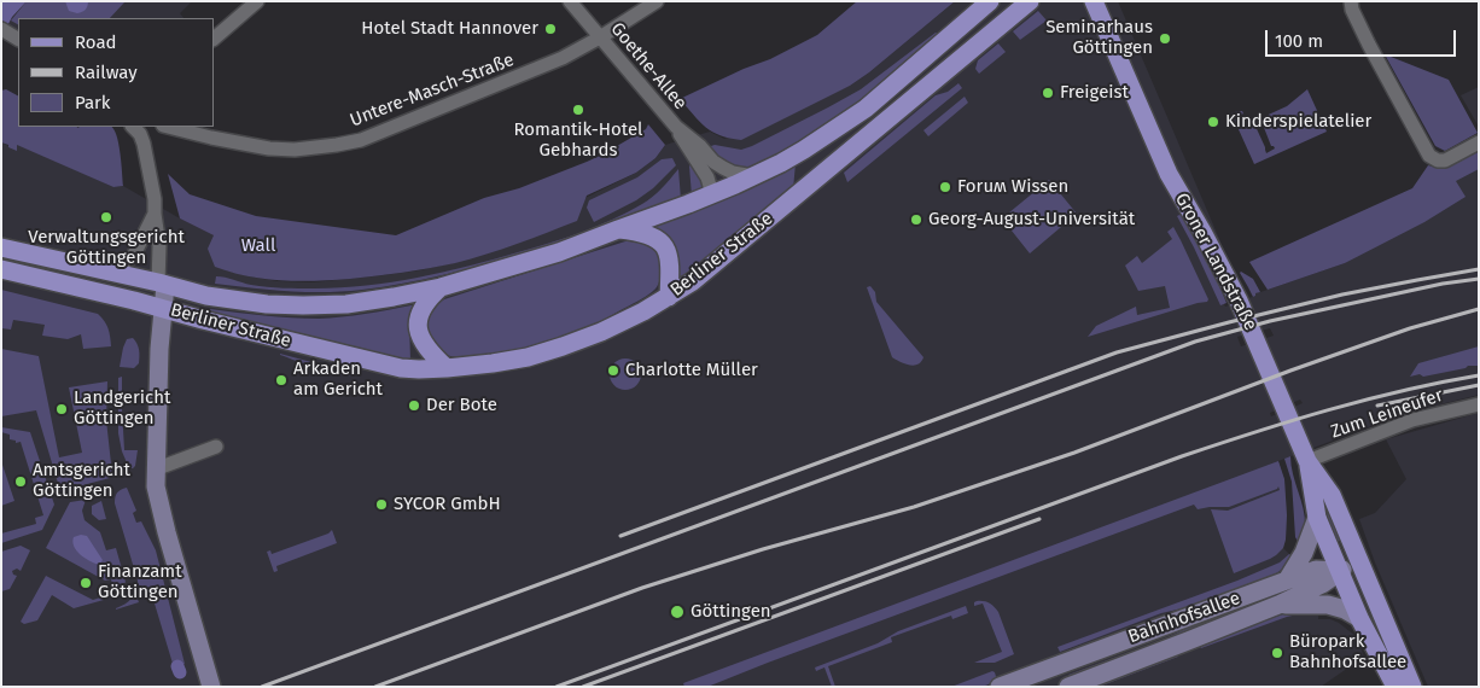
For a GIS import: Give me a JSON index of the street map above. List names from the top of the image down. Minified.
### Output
{"streets":{"main road":["Berliner Straße","Groner Landstraße","Bahnhofsallee"],"street":["Goethe-Allee","Untere-Masch-Straße","Zum Leineufer"]},"crossings":[["Goethe-Allee","Untere-Masch-Straße"],["Goethe-Allee","Berliner Straße"],["Groner Landstraße","Zum Leineufer"],["Groner Landstraße","Bahnhofsallee"]],"parks":["Wall"],"places":["Hotel Stadt Hannover","Seminarhaus Göttingen","Freigeist","Romantik-Hotel Gebhards","Kinderspielatelier","Foruʍ Wissen","Verwaltungsgericht Göttingen","Georg-August-Universität","Charlotte Müller","Arkaden am Gericht","Der Bote","Landgericht Göttingen","Amtsgericht Göttingen","SYCOR GmbH","Finanzamt Göttingen","Göttingen","Büropark Bahnhofsallee"],"legend":["Road","Railway","Park"],"scale_bar":"100 m"}
